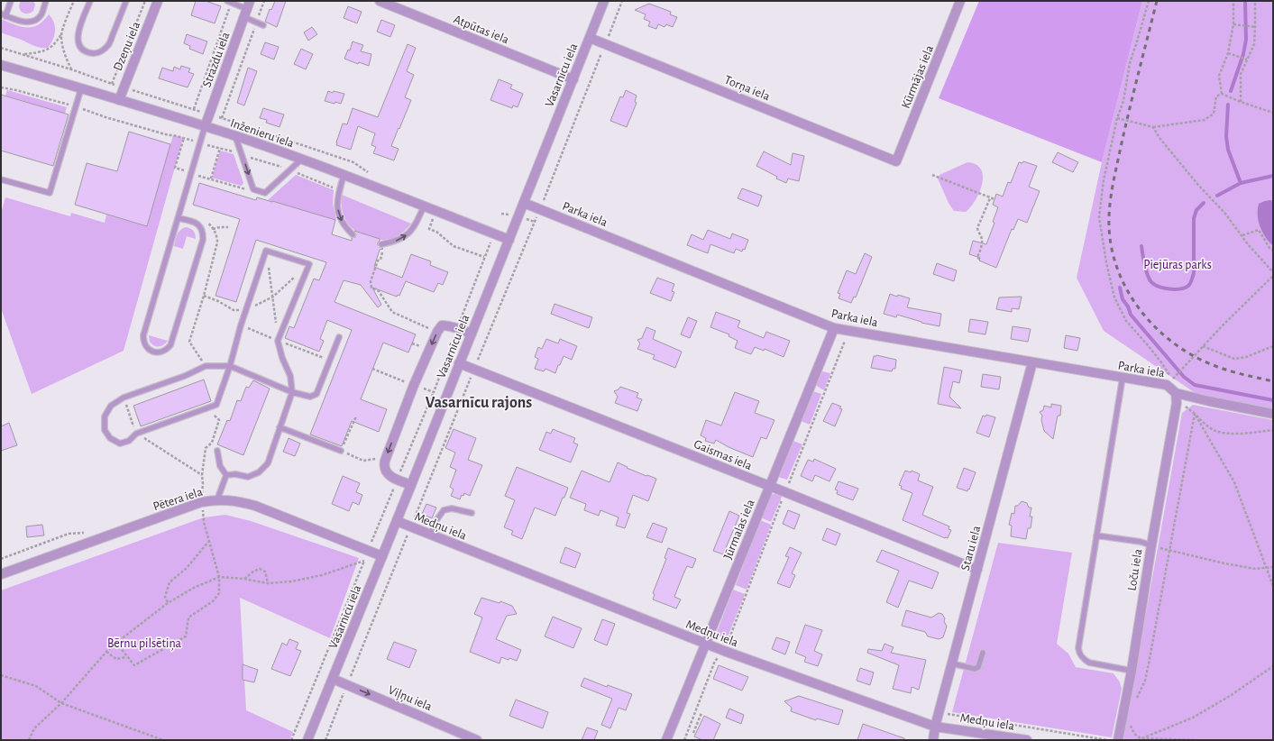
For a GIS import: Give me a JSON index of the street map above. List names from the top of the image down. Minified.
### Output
{"streets":{"street":["Atpūtas iela","Dzeņu iela","Strazdu iela","Vasarnīcu iela","Kūrmājas iela","Torņa iela","Inženieru iela","Parka iela","Gaismas iela","Pētera iela","Medņu iela","Jūrmalas iela","Staru iela","Loču iela","Viļņu iela"]},"crossings":[["Atpūtas iela","Vasarnīcu iela"],["Dzeņu iela","Inženieru iela"],["Strazdu iela","Inženieru iela"],["Vasarnīcu iela","Torņa iela"],["Vasarnīcu iela","Inženieru iela"],["Vasarnīcu iela","Parka iela"],["Vasarnīcu iela","Gaismas iela"],["Vasarnīcu iela","Pētera iela"],["Vasarnīcu iela","Medņu iela"],["Vasarnīcu iela","Viļņu iela"],["Kūrmājas iela","Torņa iela"],["Parka iela","Jūrmalas iela"],["Parka iela","Staru iela"],["Parka iela","Loču iela"],["Gaismas iela","Jūrmalas iela"],["Gaismas iela","Staru iela"],["Medņu iela","Jūrmalas iela"],["Medņu iela","Staru iela"]],"one_way":["Viļņu iela"],"districts":["Vasarnīcu rajons"],"parks":["Piejūras parks","Bērnu pilsētiņa"]}
